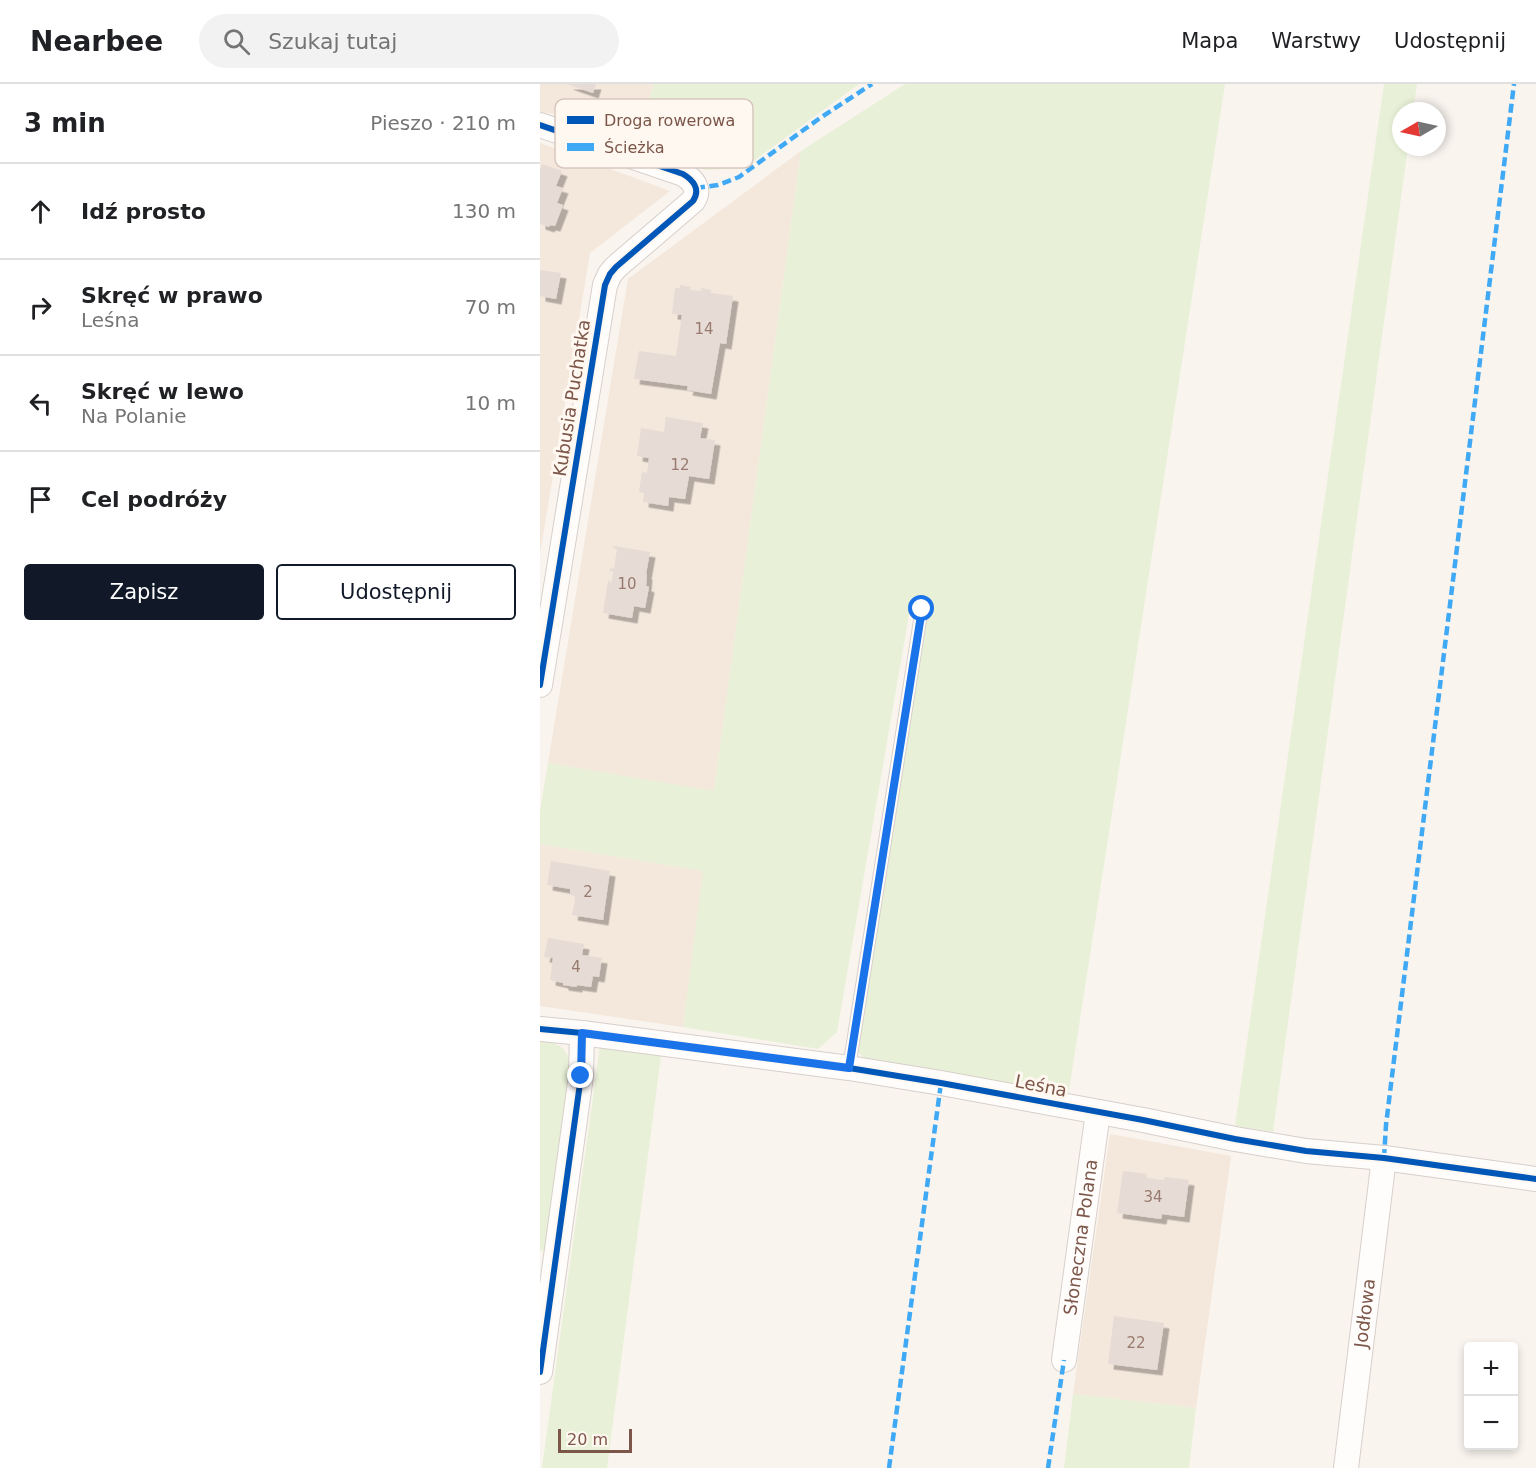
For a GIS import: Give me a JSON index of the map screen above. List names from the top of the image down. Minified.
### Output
{"streets":{"street":["Kubusia Puchatka","Leśna","Słoneczna Polana","Jodłowa"]},"crossings":[["Leśna","Słoneczna Polana"],["Leśna","Jodłowa"]],"house_numbers":["14","12","10","2","4","34","22"],"legend":["Droga rowerowa","Ścieżka"],"scale_bar":"20 m","north":"left","page":{"header":"Nearbee","search":"Szukaj tutaj","nav":["Mapa","Warstwy","Udostępnij"],"heading":["3 min","Pieszo · 210 m"],"list":[["Idź prosto","130 m"],["Skręć w prawo","Leśna","70 m"],["Skręć w lewo","Na Polanie","10 m"],"Cel podróży"],"buttons":["Zapisz","Udostępnij"],"map_buttons":["+","−"],"scale":"20 m"}}
